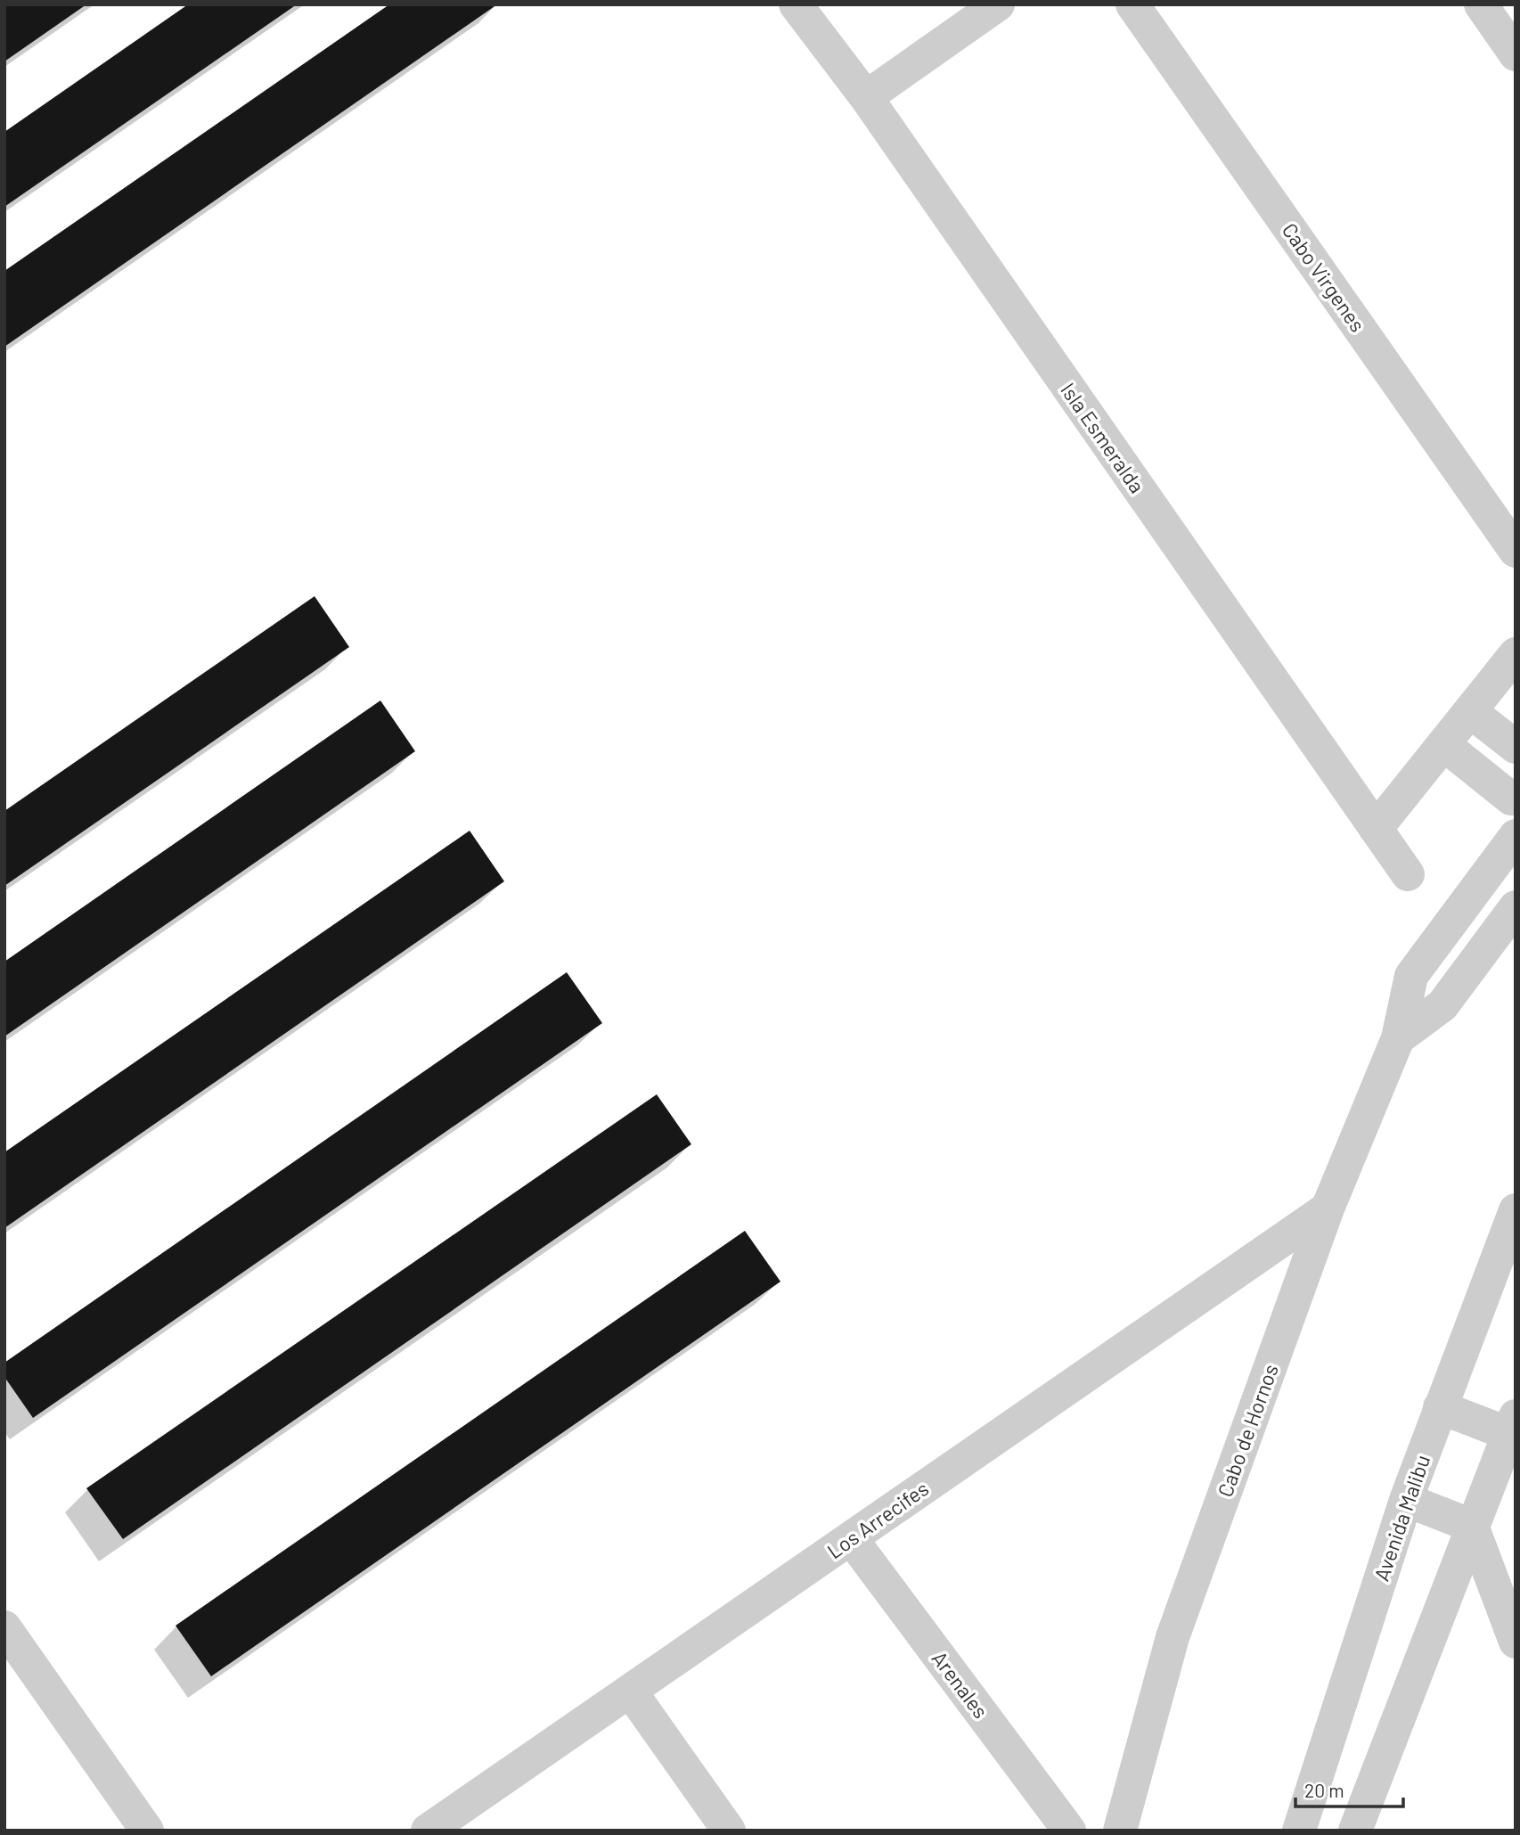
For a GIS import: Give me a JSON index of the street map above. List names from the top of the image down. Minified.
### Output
{"streets":{"street":["Cabo Virgenes","Isla Esmeralda","Cabo de Hornos","Avenida Malibu","Los Arrecifes","Arenales"]},"crossings":[["Cabo de Hornos","Los Arrecifes"],["Los Arrecifes","Arenales"]],"scale_bar":"20 m"}
